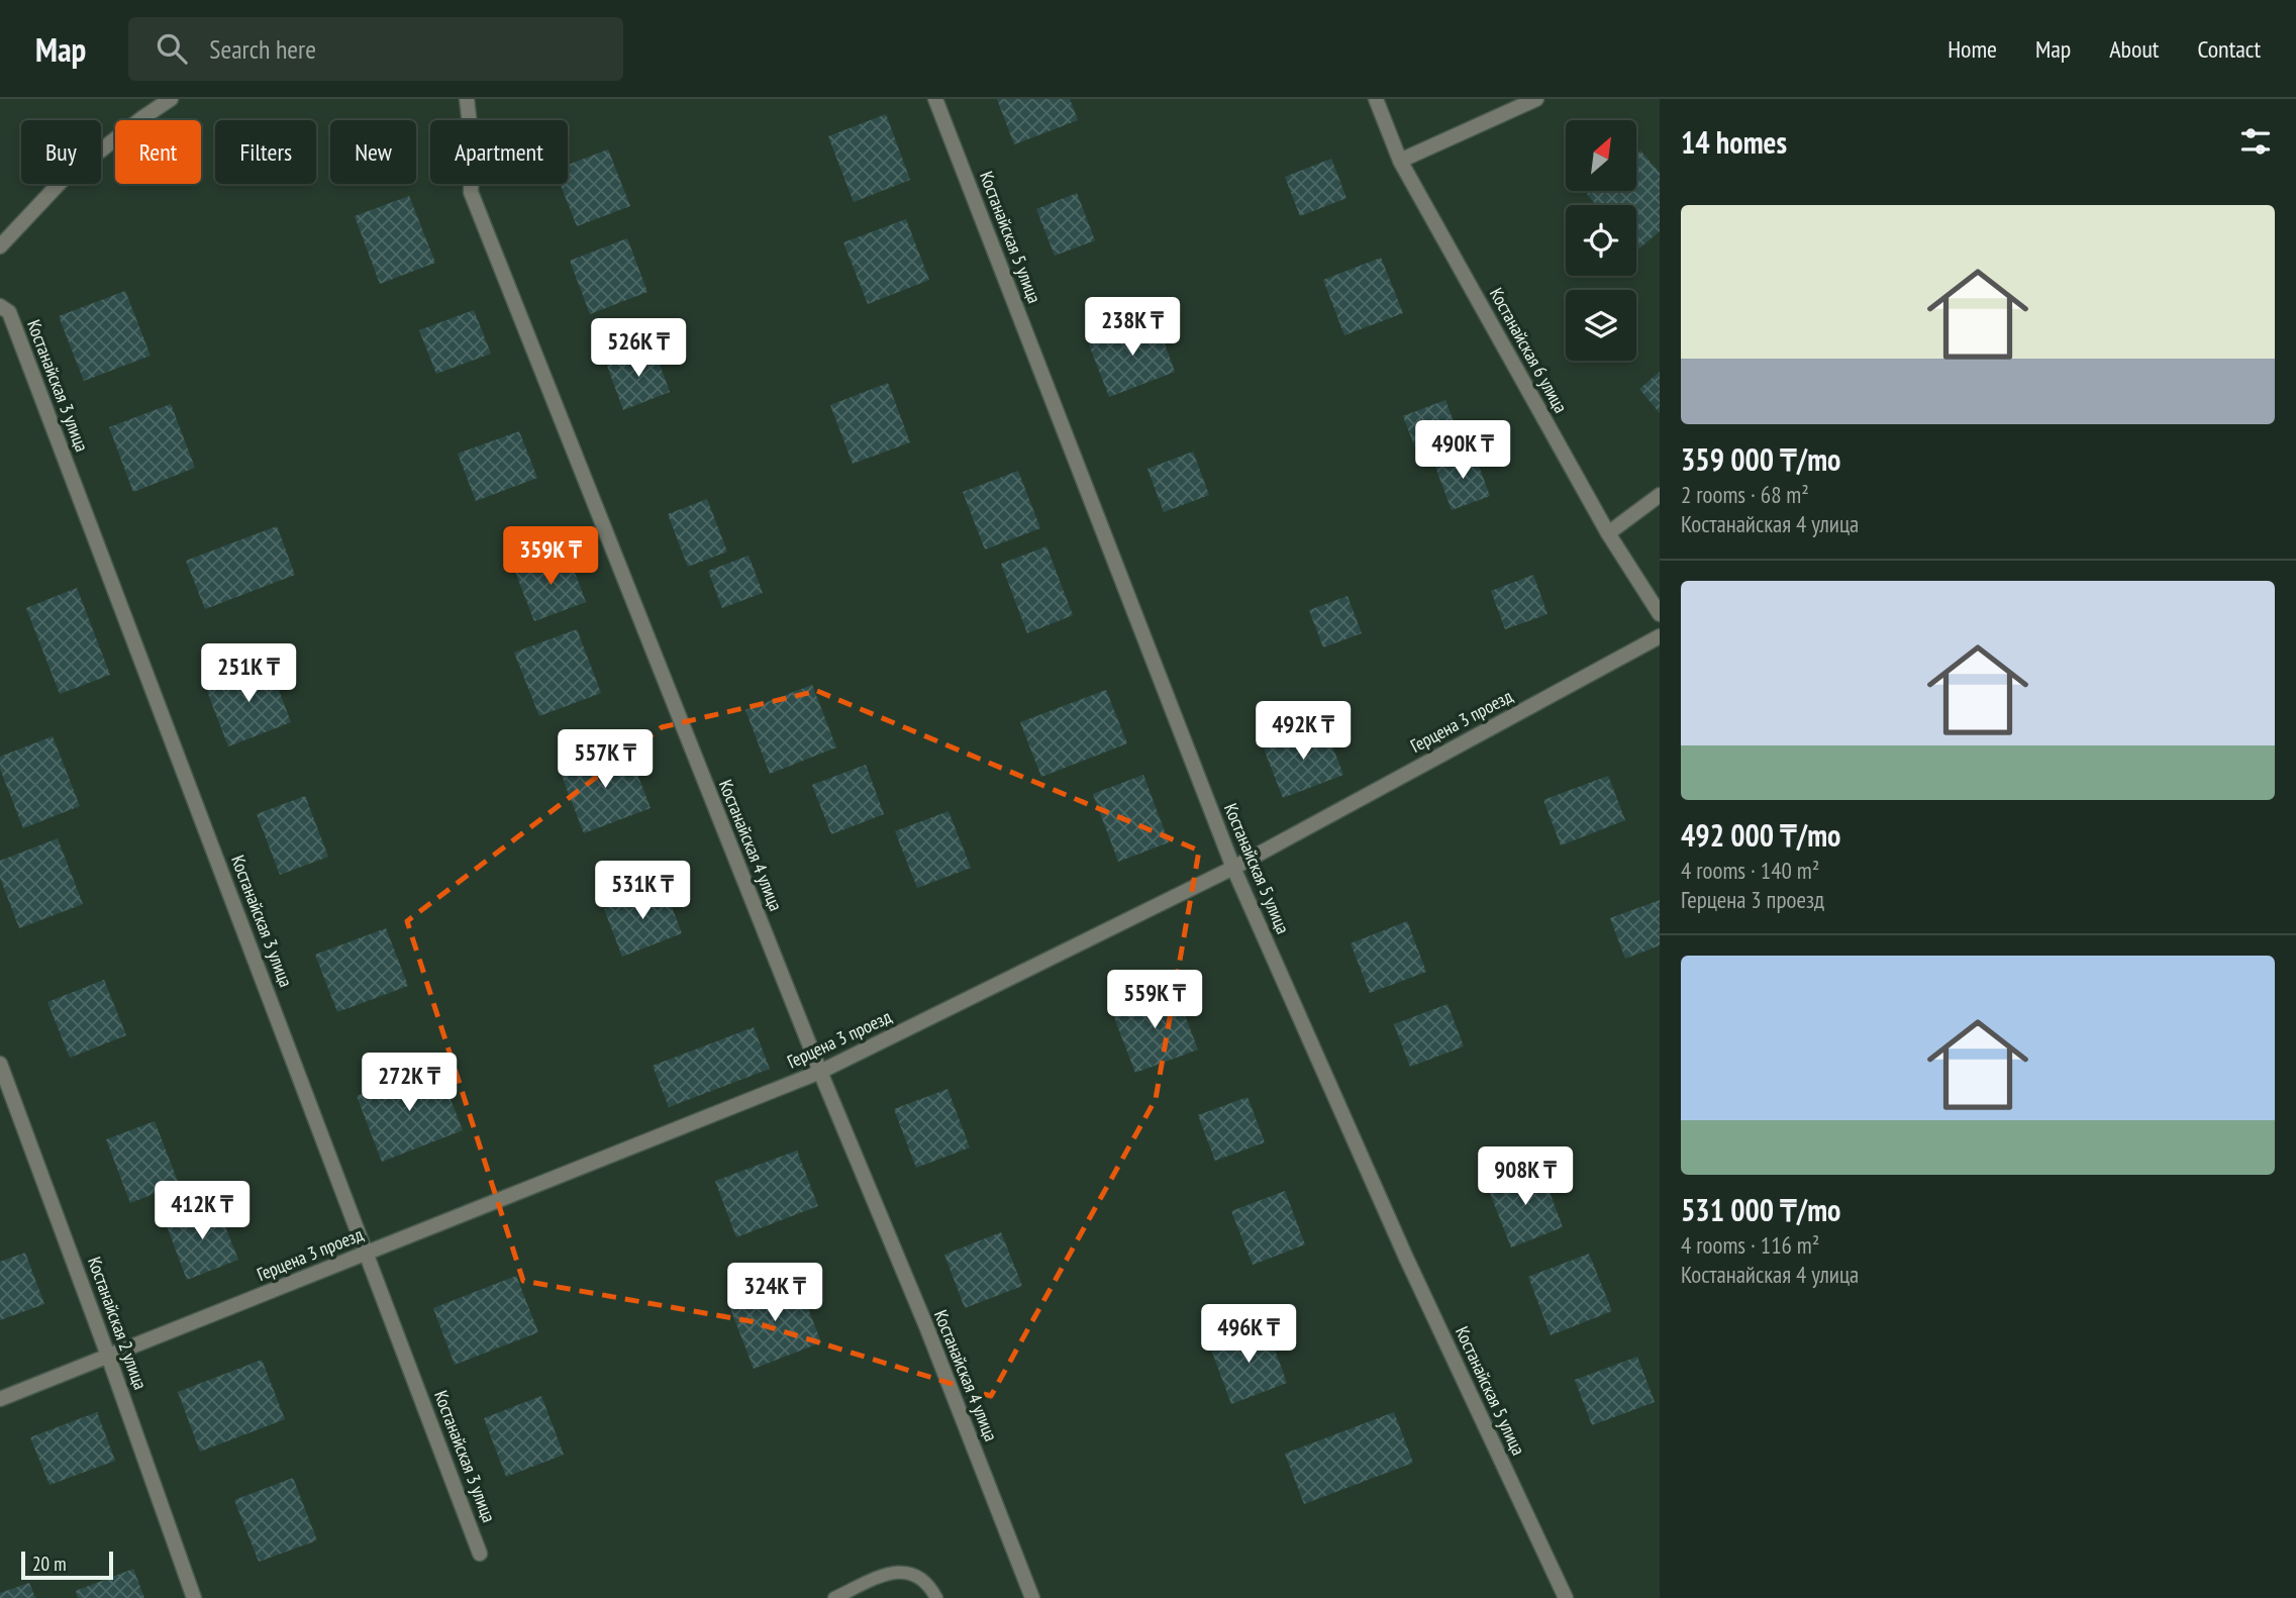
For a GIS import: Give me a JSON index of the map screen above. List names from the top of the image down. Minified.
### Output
{"streets":{"street":["Костанайская 5 улица","Костанайская 6 улица","Костанайская 3 улица","Герцена 3 проезд","Костанайская 4 улица","Костанайская 2 улица"]},"crossings":[["Костанайская 5 улица","Герцена 3 проезд"],["Костанайская 3 улица","Герцена 3 проезд"],["Герцена 3 проезд","Костанайская 4 улица"],["Герцена 3 проезд","Костанайская 2 улица"]],"scale_bar":"20 m","north":"top right","page":{"header":"Map","search":"Search here","nav":["Home","Map","About","Contact"],"heading":"14 homes","chip":["Buy","Rent","Filters","New","Apartment"],"list":[{"name":"359 000 ₸/mo","note":"2 rooms · 68 m² · Костанайская 4 улица"},{"name":"492 000 ₸/mo","note":"4 rooms · 140 m² · Герцена 3 проезд"},{"name":"531 000 ₸/mo","note":"4 rooms · 116 m² · Костанайская 4 улица"}],"price":["238K ₸","526K ₸","490K ₸","359K ₸","251K ₸","492K ₸","557K ₸","531K ₸","559K ₸","272K ₸","908K ₸","412K ₸","324K ₸","496K ₸"],"scale":"20 m"}}
